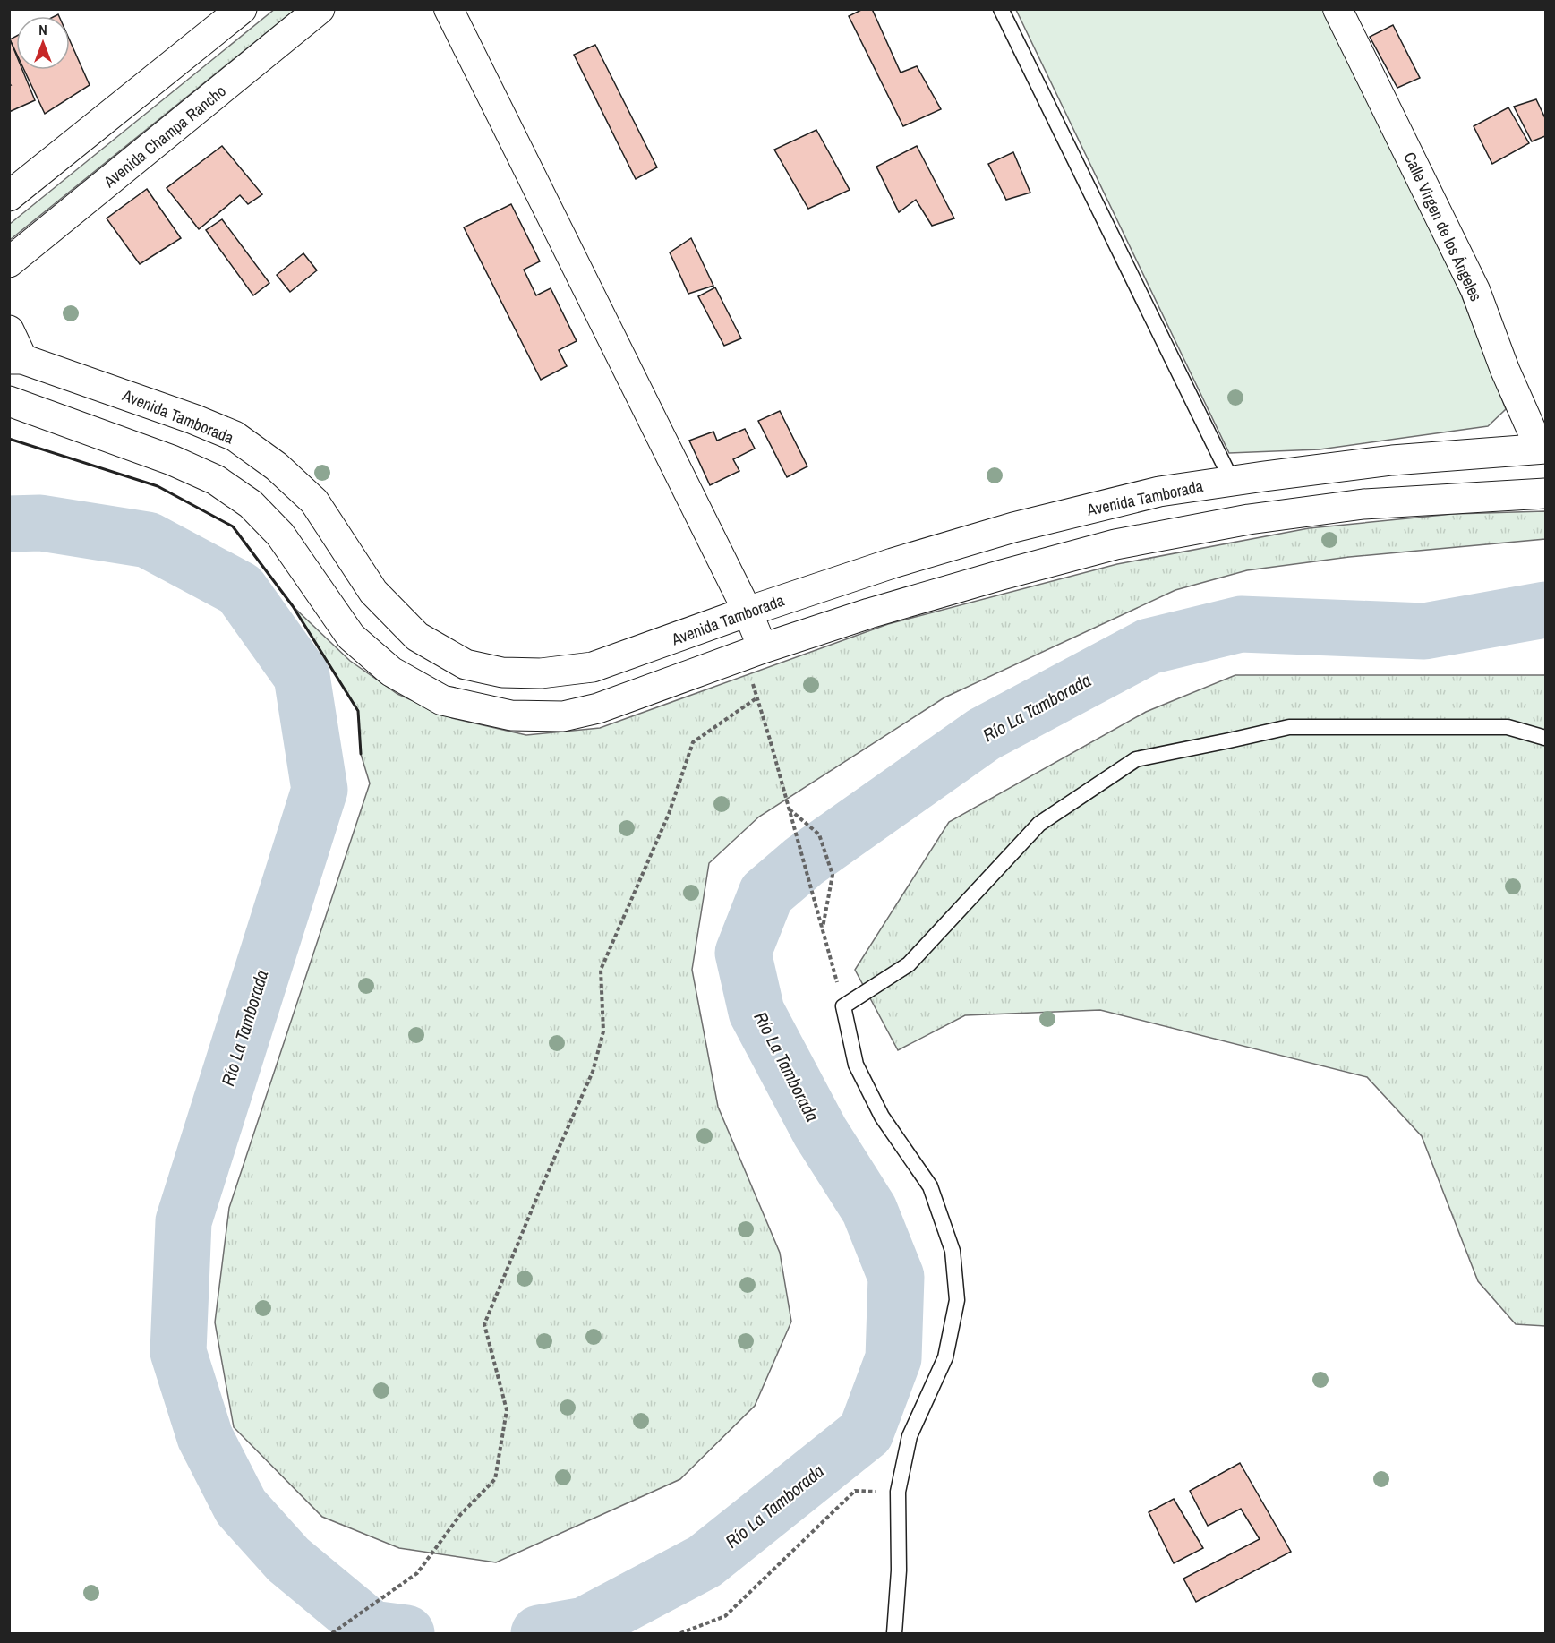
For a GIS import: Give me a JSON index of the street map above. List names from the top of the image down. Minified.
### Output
{"streets":{"main road":["Avenida Champa Rancho","Avenida Tamborada"],"street":["Calle Virgen de los Ángeles"]},"crossings":[["Calle Virgen de los Ángeles","Avenida Tamborada"]],"water":["Río La Tamborada"],"north":"top"}
